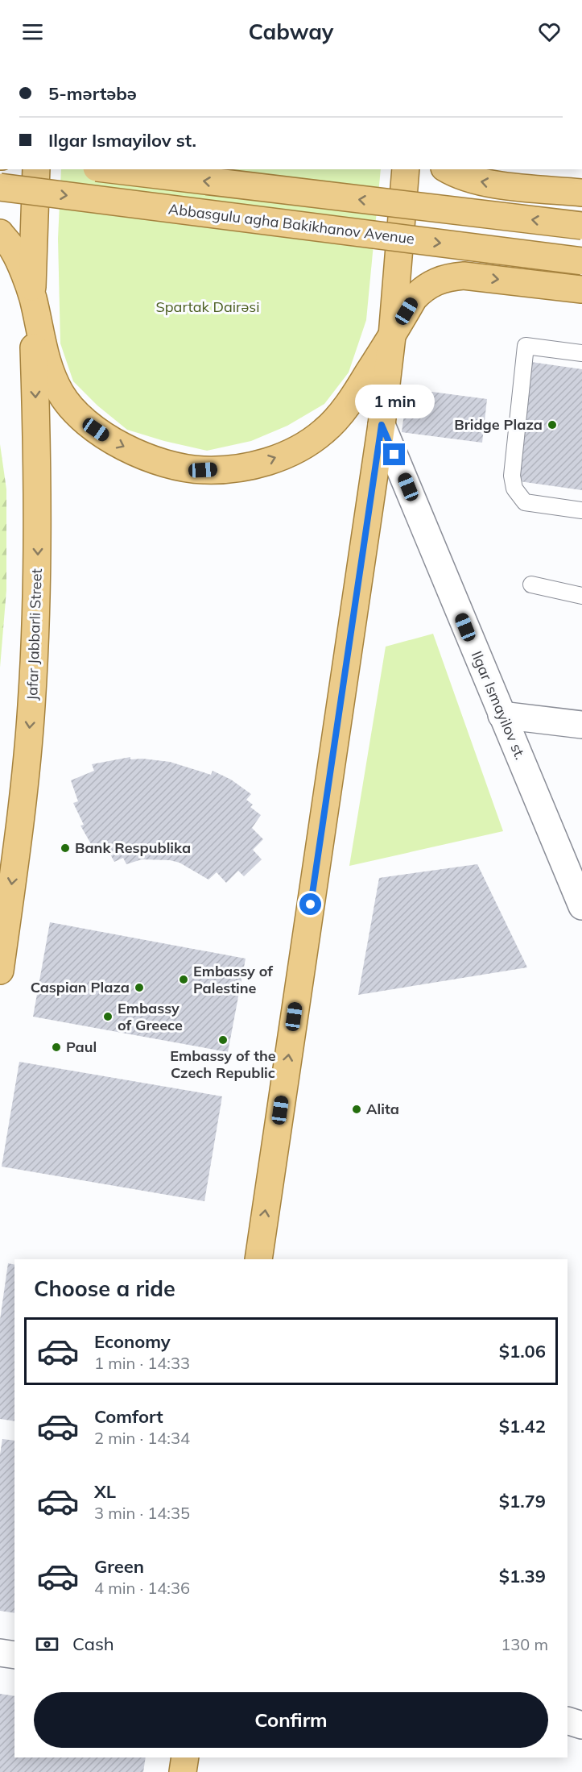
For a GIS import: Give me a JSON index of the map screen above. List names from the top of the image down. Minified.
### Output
{"streets":{"main road":["Abbasgulu agha Bakikhanov Avenue","Jafar Jabbarli Street"],"street":["Ilgar Ismayilov st."]},"one_way":["Jafar Jabbarli Street"],"parks":["Spartak Dairəsi"],"places":["Bridge Plaza","Bank Respublika","Embassy of Palestine","Caspian Plaza","Embassy of Greece","Embassy of the Czech Republic","Paul","Alita"],"page":{"header":"Cabway","banner":["5-mərtəbə","Ilgar Ismayilov st."],"bubble":"1 min","heading":"Choose a ride","list":[{"name":"Economy","note":"1 min · 14:33","value":"$1.06"},{"name":"Comfort","note":"2 min · 14:34","value":"$1.42"},{"name":"XL","note":"3 min · 14:35","value":"$1.79"},{"name":"Green","note":"4 min · 14:36","value":"$1.39"}],"pay":["Cash","130 m"],"buttons":"Confirm"}}
